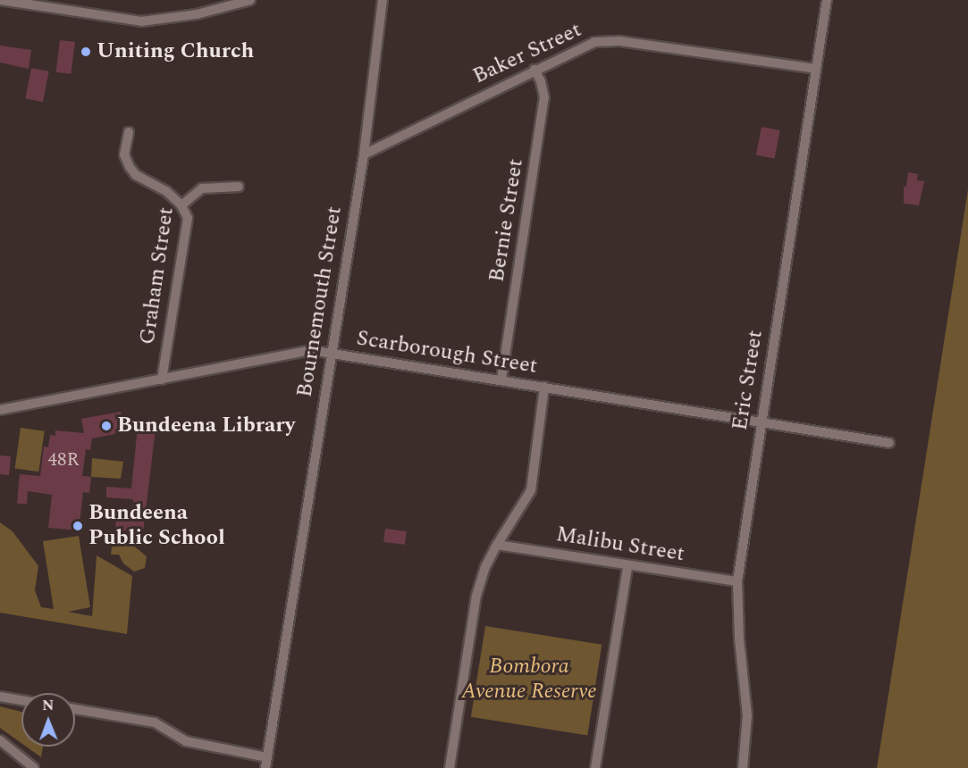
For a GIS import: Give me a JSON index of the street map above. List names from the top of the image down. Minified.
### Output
{"streets":{"street":["Baker Street","Bernie Street","Graham Street","Bournemouth Street","Scarborough Street","Eric Street","Malibu Street"]},"crossings":[["Baker Street","Bernie Street"],["Baker Street","Bournemouth Street"],["Baker Street","Eric Street"],["Bernie Street","Scarborough Street"],["Graham Street","Scarborough Street"],["Bournemouth Street","Scarborough Street"],["Scarborough Street","Eric Street"],["Eric Street","Malibu Street"]],"parks":["Bombora Avenue Reserve"],"places":["Uniting Church","Bundeena Library","Bundeena Public School"],"house_numbers":["48R"],"north":"top"}
